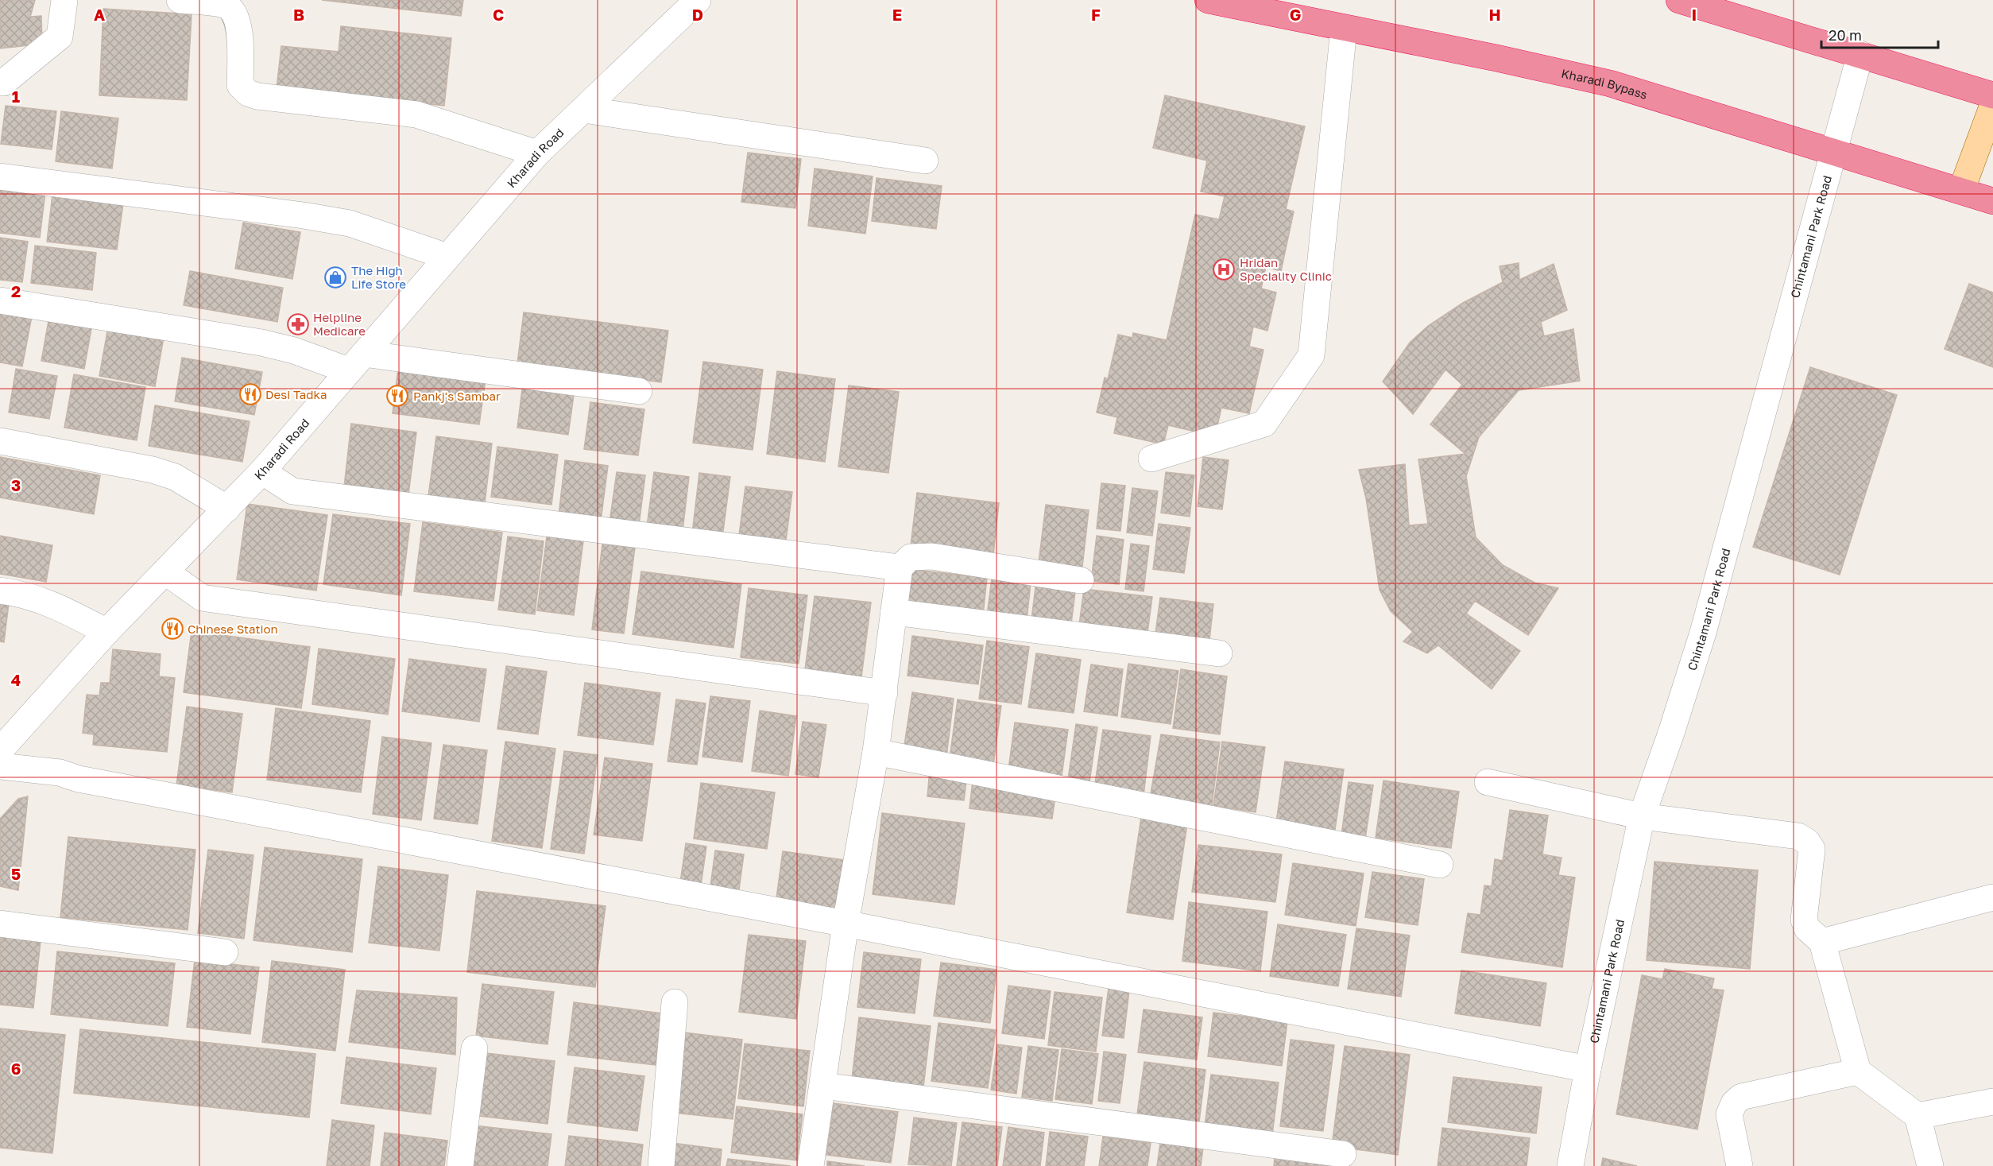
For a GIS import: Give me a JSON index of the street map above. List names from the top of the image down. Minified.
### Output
{"streets":{"highway":["Kharadi Bypass"],"street":["Kharadi Road","Chintamani Park Road"]},"crossings":[["Kharadi Bypass","Chintamani Park Road"]],"places":{"hospital":["Hridan Speciality Clinic"],"shop":["The High Life Store"],"pharmacy":["Helpline Medicare"],"restaurant":["Desi Tadka","Pankj's Sambar","Chinese Station"]},"scale_bar":"20 m","grid":{"columns":["A","B","C","D","E","F","G","H","I"],"rows":["1","2","3","4","5","6"]}}
